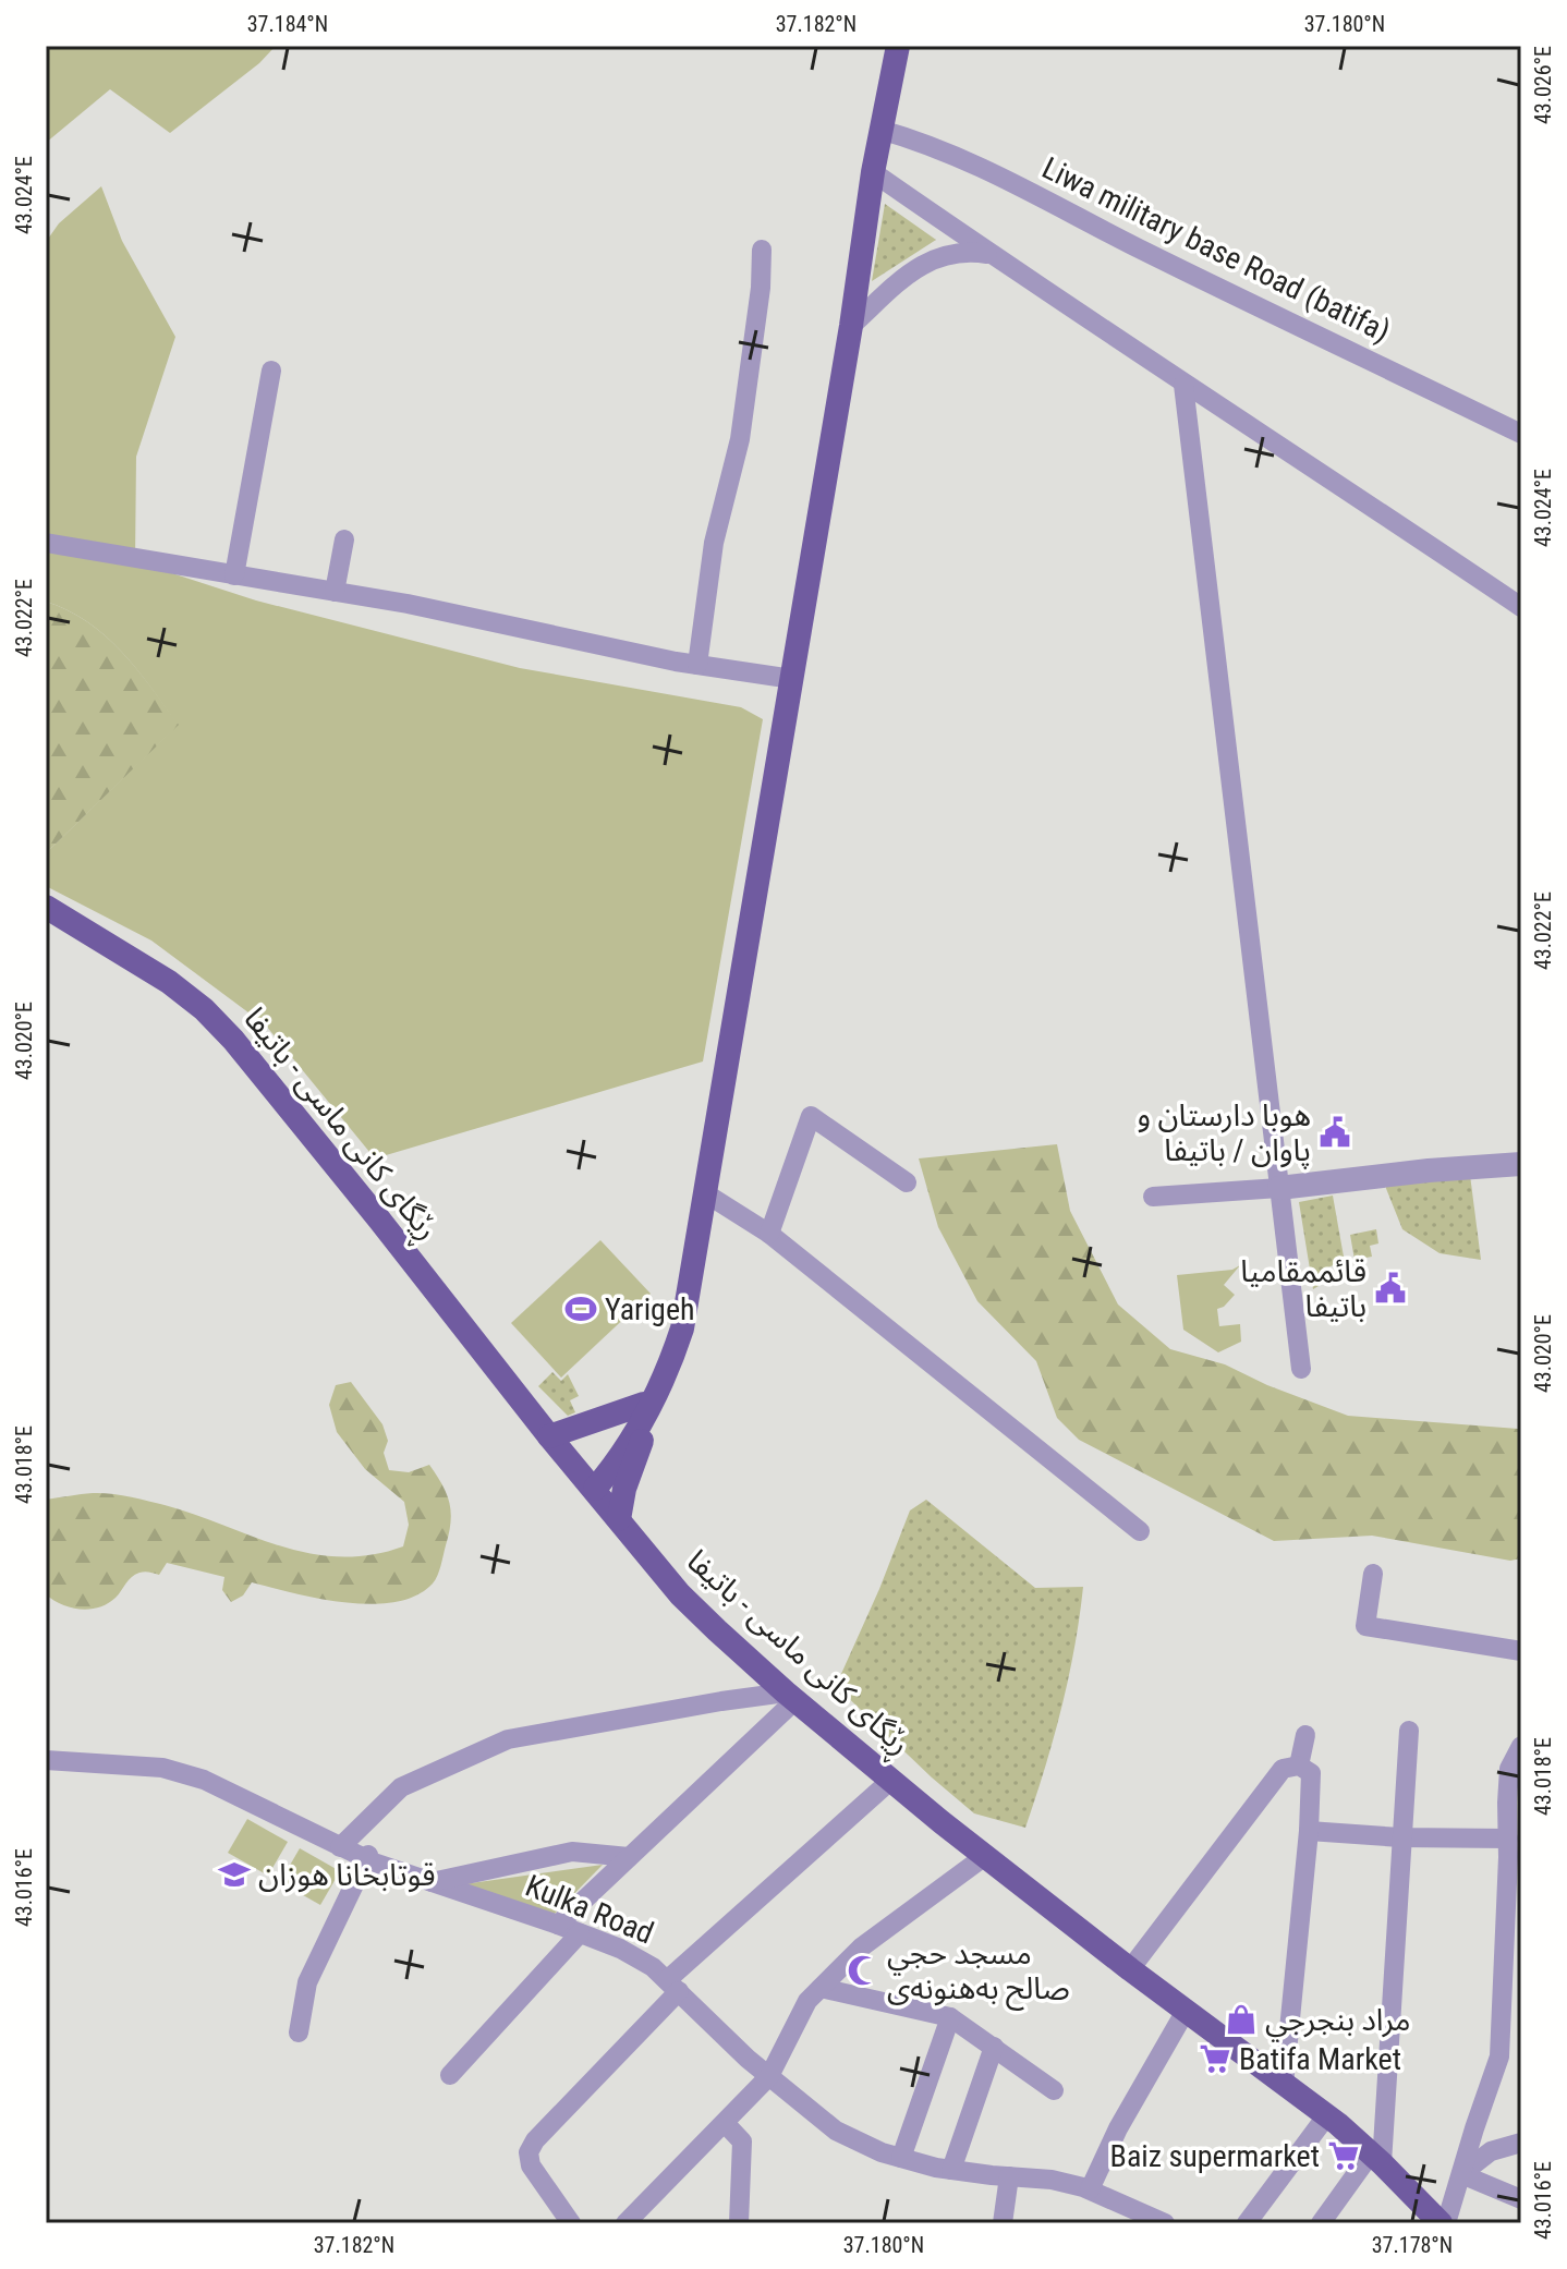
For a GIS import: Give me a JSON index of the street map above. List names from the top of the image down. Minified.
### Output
{"streets":{"main road":["ڕێگای کانی ماسی - باتيفا"],"street":["Liwa military base Road (batifa)","Kulka Road"]},"places":{"public building":["هوبا دارستان و پاوان / باتيفا","قائممقاميا باتيفا"],"sports":["Yarigeh"],"school or university":["قوتابخانا هوزان"],"mosque":["مسجد حجي صالح بەھنونەی"],"shop":["مراد بنجرجي"],"supermarket":["Batifa Market","Baiz supermarket"]},"coordinates":["37.184°N","37.182°N","37.180°N","43.026°E","43.024°E","43.022°E","43.020°E","43.018°E","43.016°E","37.178°N"]}
